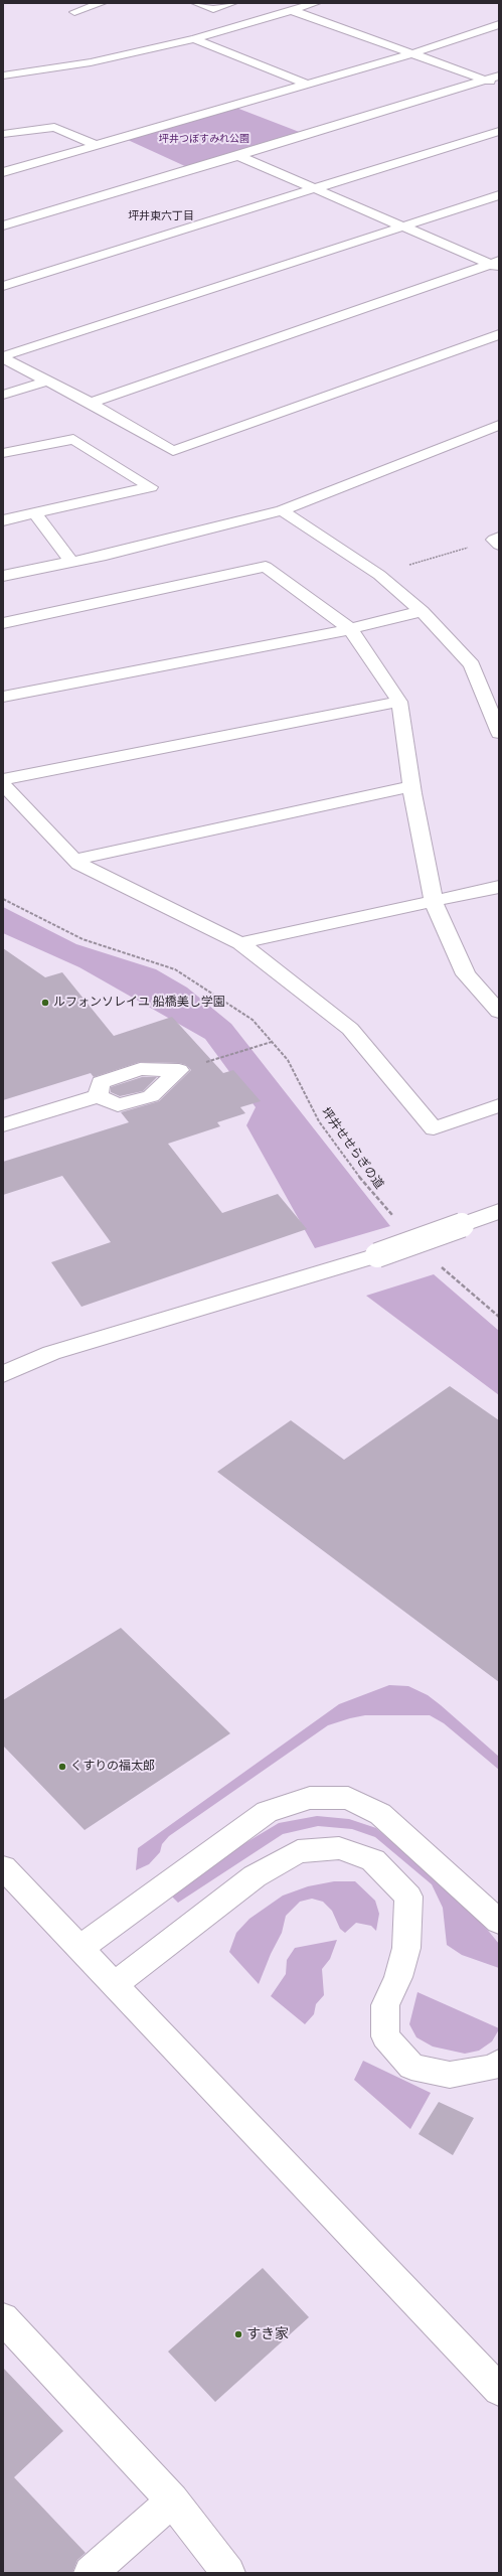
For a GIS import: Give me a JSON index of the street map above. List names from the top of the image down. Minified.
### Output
{"streets":{"path":["坪井せせらぎの道"]},"districts":["坪井東六丁目"],"parks":["坪井つぼすみれ公園"],"places":["ルフォンソレイユ 船橋美し学園","くすりの福太郎","すき家"]}
